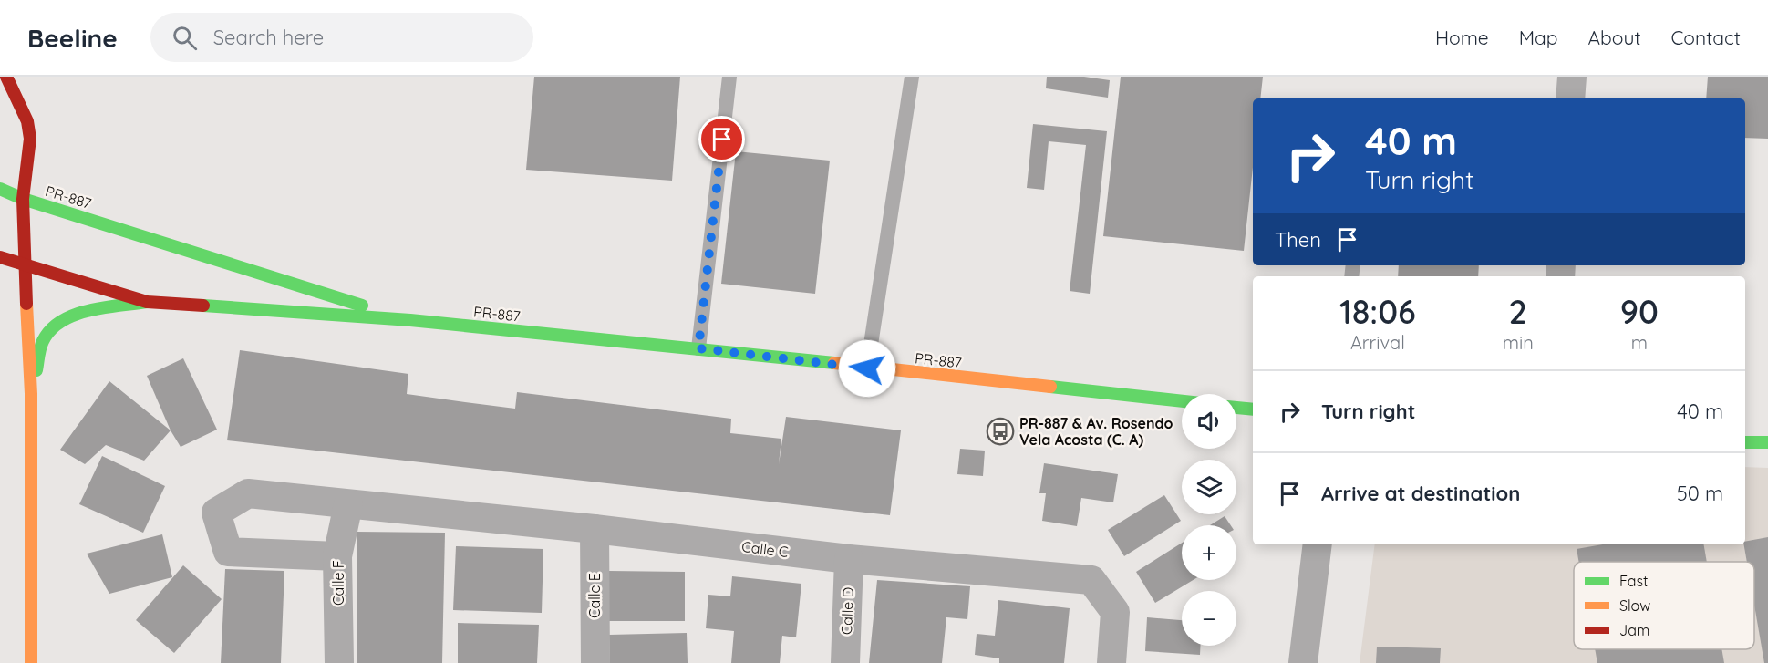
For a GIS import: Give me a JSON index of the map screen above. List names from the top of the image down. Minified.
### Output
{"streets":{"main road":["PR-887"],"street":["Calle C","Calle F","Calle E","Calle D"]},"crossings":[["Calle C","Calle F"],["Calle C","Calle E"],["Calle C","Calle D"]],"places":{"bus stop":["PR-887 & Av. Rosendo Vela Acosta (C. A)"]},"legend":["Fast","Slow","Jam"],"page":{"header":"Beeline","search":"Search here","nav":["Home","Map","About","Contact"],"turn":["40 m","Turn right"],"then":"Then","eta":["18:06","Arrival","2","min","90","m"],"list":[{"name":"Turn right","value":"40 m"},{"name":"Arrive at destination","value":"50 m"}],"map_buttons":["+","−"]}}
